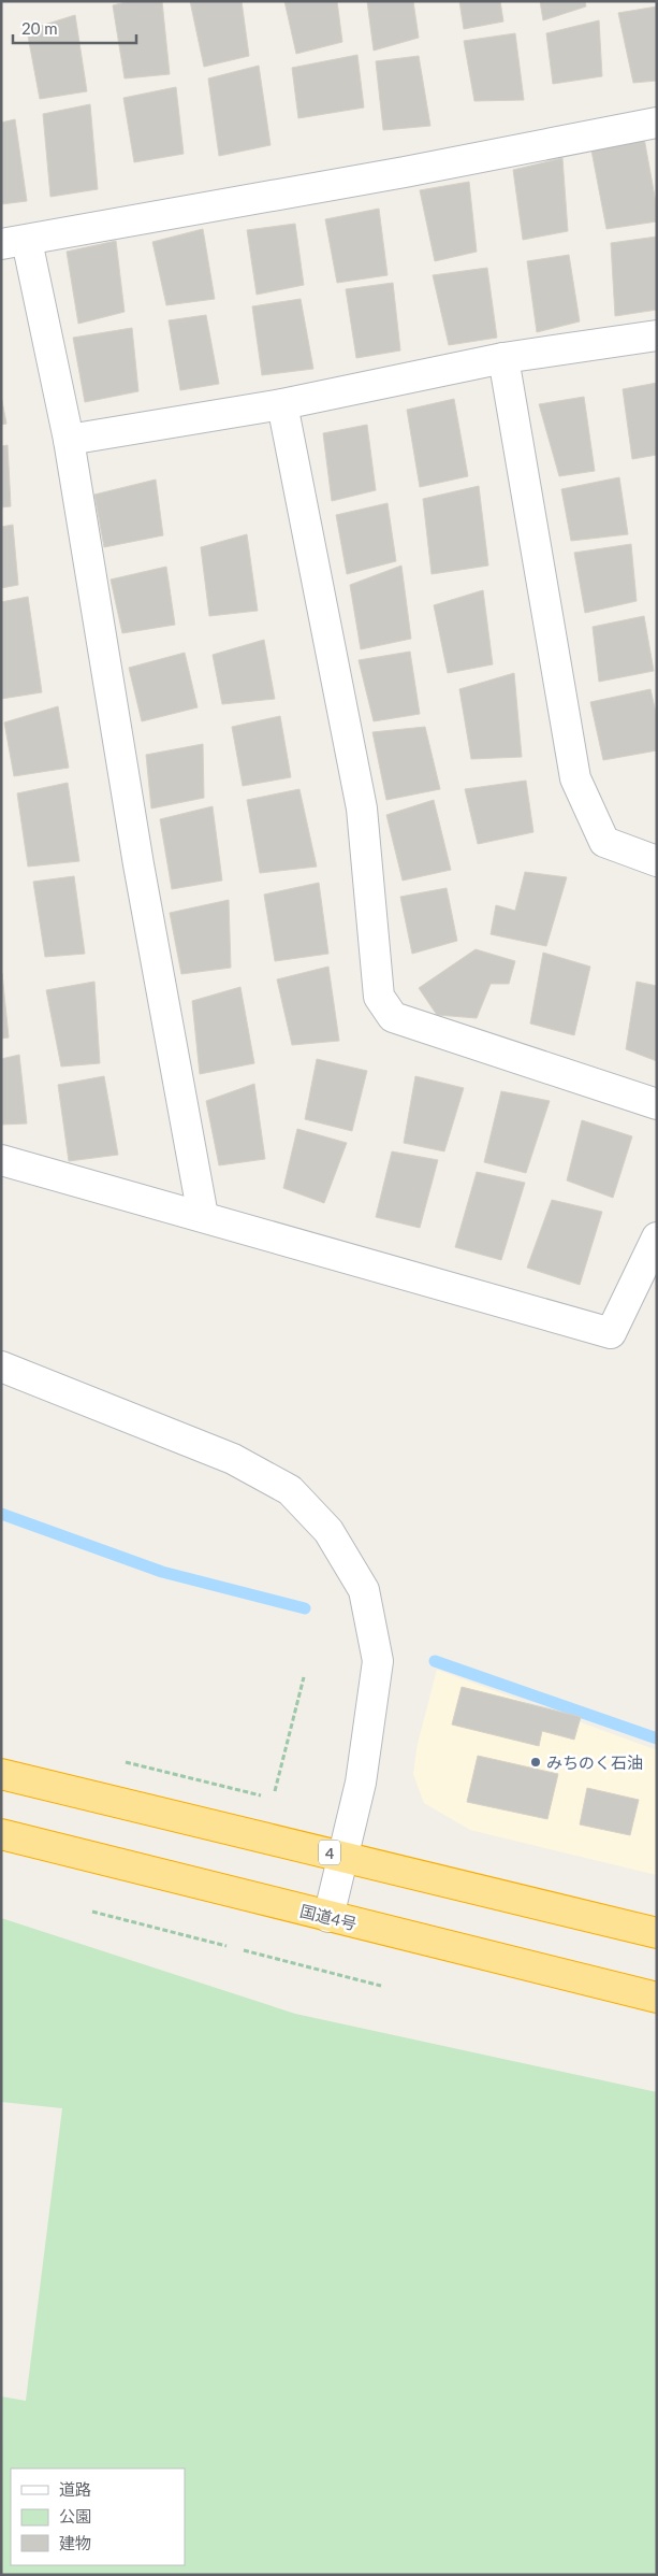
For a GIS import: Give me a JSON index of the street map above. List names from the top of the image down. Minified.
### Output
{"streets":{"highway":["4","国道4号"]},"places":["みちのく石油"],"legend":["道路","公園","建物"],"scale_bar":"20 m"}
